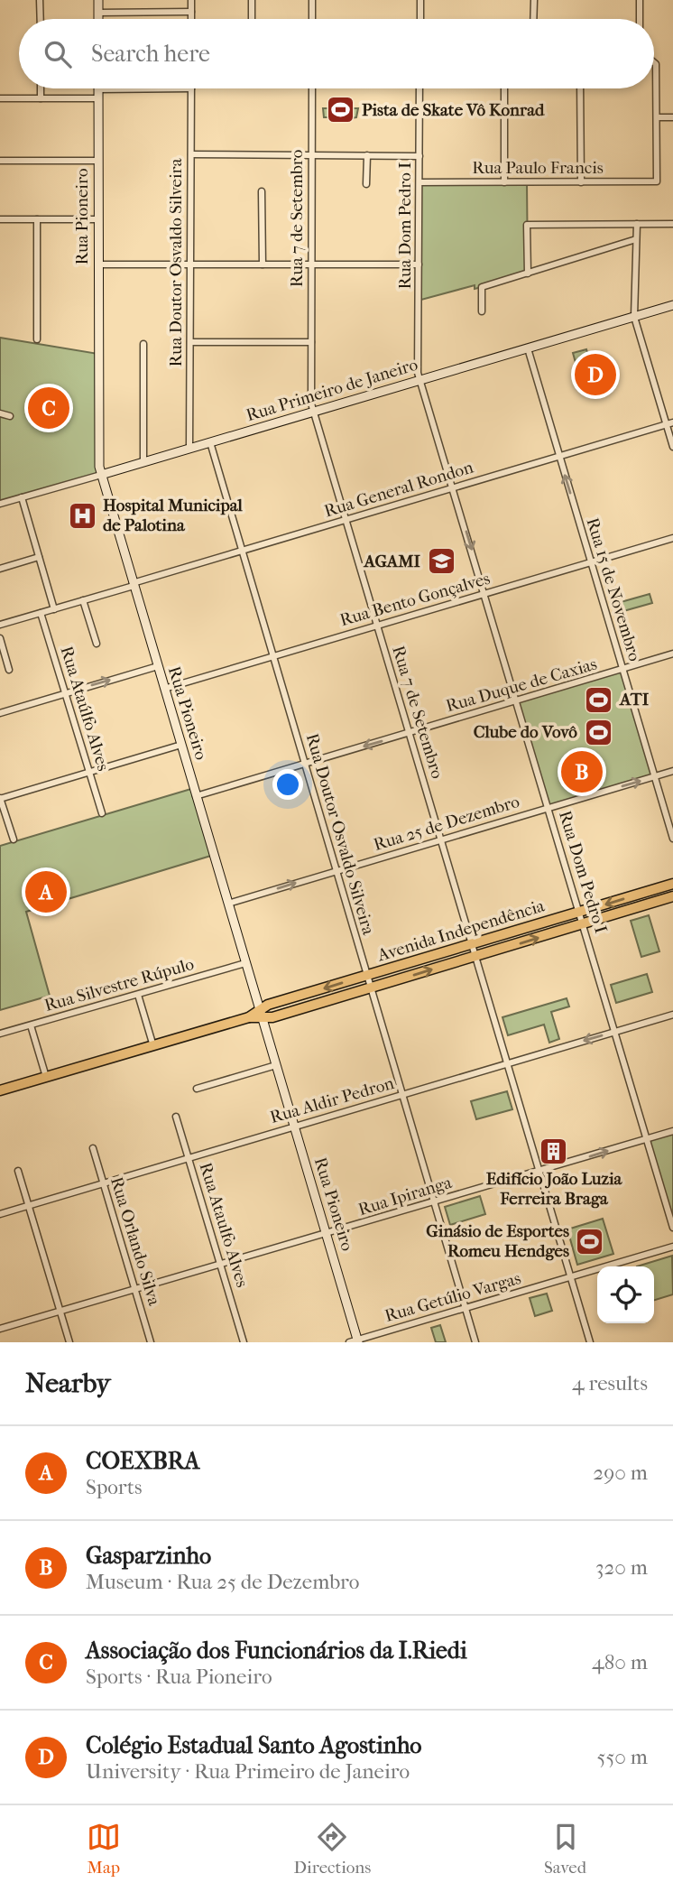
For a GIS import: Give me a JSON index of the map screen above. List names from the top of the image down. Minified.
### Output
{"streets":{"main road":["Avenida Independência"],"street":["Rua Paulo Francis","Rua Pioneiro","Rua 7 de Setembro","Rua Dom Pedro I","Rua Doutor Osvaldo Silveira","Rua Primeiro de Janeiro","Rua General Rondon","Rua 15 de Novembro","Rua Bento Gonçalves","Rua Duque de Caxias","Rua Ataúlfo Alves","Rua 25 de Dezembro","Rua Silvestre Rúpulo","Rua Aldir Pedron","Rua Ipiranga","Rua Ataulfo Alves","Rua Orlando Silva","Rua Getúlio Vargas"]},"crossings":[["Rua Paulo Francis","Rua Dom Pedro I"],["Rua Pioneiro","Rua Primeiro de Janeiro"],["Rua Pioneiro","Rua General Rondon"],["Rua Pioneiro","Rua Bento Gonçalves"],["Rua Pioneiro","Rua Duque de Caxias"],["Rua Pioneiro","Rua 25 de Dezembro"],["Rua Pioneiro","Avenida Independência"],["Rua Pioneiro","Rua Silvestre Rúpulo"],["Rua Pioneiro","Rua Aldir Pedron"],["Rua Pioneiro","Rua Ipiranga"],["Rua Pioneiro","Rua Getúlio Vargas"],["Rua 7 de Setembro","Rua Primeiro de Janeiro"],["Rua 7 de Setembro","Rua General Rondon"],["Rua 7 de Setembro","Rua Bento Gonçalves"],["Rua 7 de Setembro","Rua Duque de Caxias"],["Rua 7 de Setembro","Rua 25 de Dezembro"],["Rua 7 de Setembro","Avenida Independência"],["Rua 7 de Setembro","Rua Aldir Pedron"],["Rua 7 de Setembro","Rua Ipiranga"],["Rua 7 de Setembro","Rua Getúlio Vargas"],["Rua Dom Pedro I","Rua Primeiro de Janeiro"],["Rua Dom Pedro I","Rua General Rondon"],["Rua Dom Pedro I","Rua Bento Gonçalves"],["Rua Dom Pedro I","Rua Duque de Caxias"],["Rua Dom Pedro I","Rua 25 de Dezembro"],["Rua Dom Pedro I","Avenida Independência"],["Rua Dom Pedro I","Rua Aldir Pedron"],["Rua Dom Pedro I","Rua Ipiranga"],["Rua Doutor Osvaldo Silveira","Rua Primeiro de Janeiro"],["Rua Doutor Osvaldo Silveira","Rua General Rondon"],["Rua Doutor Osvaldo Silveira","Rua Bento Gonçalves"],["Rua Doutor Osvaldo Silveira","Rua Duque de Caxias"],["Rua Doutor Osvaldo Silveira","Rua 25 de Dezembro"],["Rua Doutor Osvaldo Silveira","Avenida Independência"],["Rua Doutor Osvaldo Silveira","Rua Aldir Pedron"],["Rua Doutor Osvaldo Silveira","Rua Ipiranga"],["Rua Doutor Osvaldo Silveira","Rua Getúlio Vargas"],["Rua Primeiro de Janeiro","Rua 15 de Novembro"],["Rua General Rondon","Rua 15 de Novembro"],["Rua General Rondon","Rua Ataúlfo Alves"],["Rua 15 de Novembro","Rua Bento Gonçalves"],["Rua 15 de Novembro","Rua Duque de Caxias"],["Rua 15 de Novembro","Rua 25 de Dezembro"],["Rua Aldir Pedron","Rua Ataulfo Alves"],["Rua Aldir Pedron","Rua Orlando Silva"],["Rua Ipiranga","Rua Ataulfo Alves"],["Rua Ipiranga","Rua Orlando Silva"]],"one_way":["Rua 25 de Dezembro"],"places":{"sports":["Pista de Skate Vô Konrad","ATI","Clube do Vovô","Ginásio de Esportes Romeu Hendges"],"hospital":["Hospital Municipal de Palotina"],"school or university":["AGAMI"],"building":["Edifício João Luzia Ferreira Braga"]},"page":{"search":"Search here","pins":["D","C","B","A"],"heading":["Nearby","4 results"],"list":[{"mark":"A","name":"COEXBRA","note":"Sports","value":"290 m"},{"mark":"B","name":"Gasparzinho","note":"Museum · Rua 25 de Dezembro","value":"320 m"},{"mark":"C","name":"Associação dos Funcionários da I.Riedi","note":"Sports · Rua Pioneiro","value":"480 m"},{"mark":"D","name":"Colégio Estadual Santo Agostinho","note":"University · Rua Primeiro de Janeiro","value":"550 m"}],"nav":["Map","Directions","Saved"]}}
